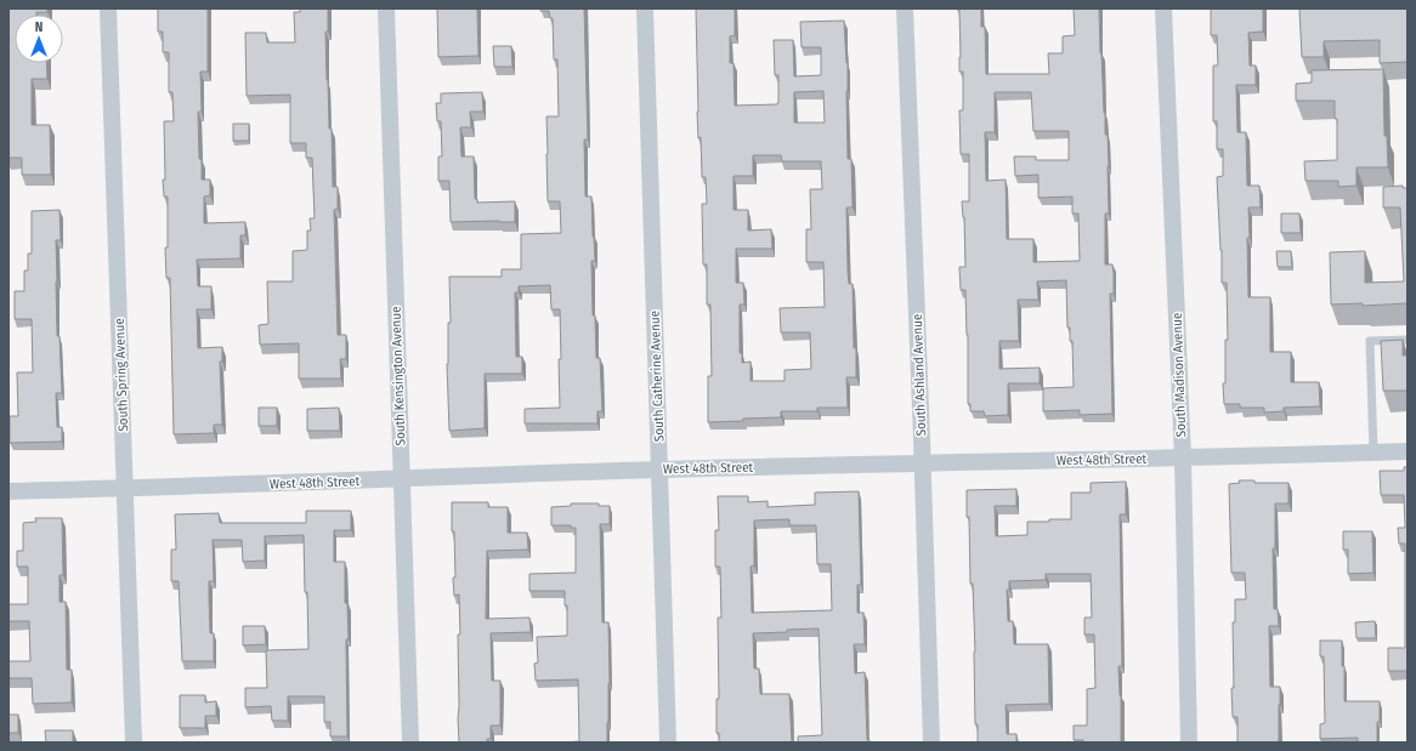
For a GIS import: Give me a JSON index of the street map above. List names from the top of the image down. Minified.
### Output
{"streets":{"street":["South Spring Avenue","South Ashland Avenue","South Madison Avenue","South Kensington Avenue","South Catherine Avenue","West 48th Street"]},"crossings":[["South Spring Avenue","West 48th Street"],["South Ashland Avenue","West 48th Street"],["South Madison Avenue","West 48th Street"],["South Kensington Avenue","West 48th Street"],["South Catherine Avenue","West 48th Street"]],"north":"top"}
